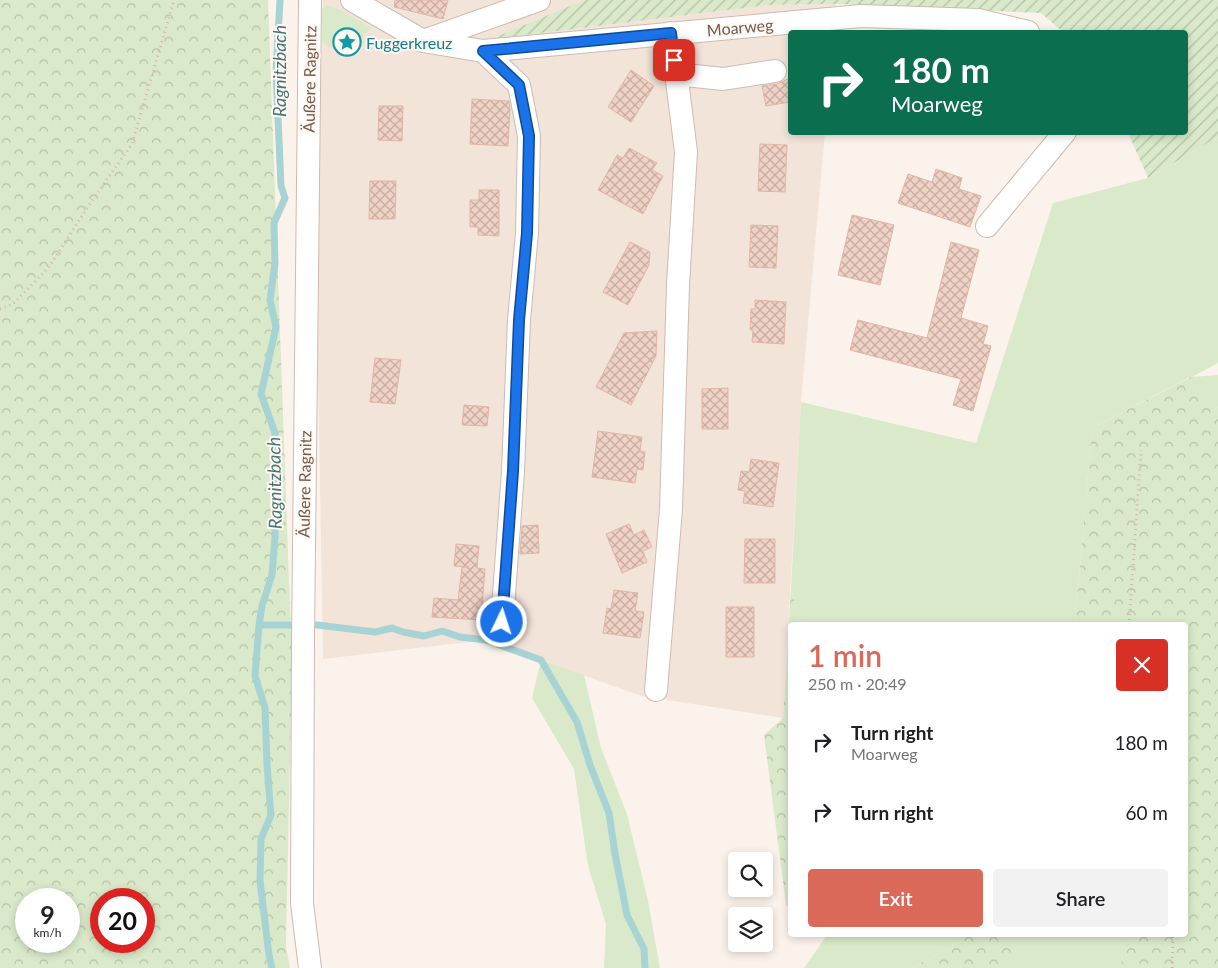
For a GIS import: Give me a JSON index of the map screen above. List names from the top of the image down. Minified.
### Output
{"streets":{"street":["Moarweg","Äußere Ragnitz"]},"water":["Ragnitzbach"],"places":{"place":["Fuggerkreuz"]},"page":{"turn":["180 m","Moarweg"],"heading":["1 min","250 m · 20:49"],"list":[{"name":"Turn right","note":"Moarweg","value":"180 m"},{"name":"Turn right","value":"60 m"}],"buttons":["Exit","Share"],"speed":"9 km/h","limit":"20"}}
